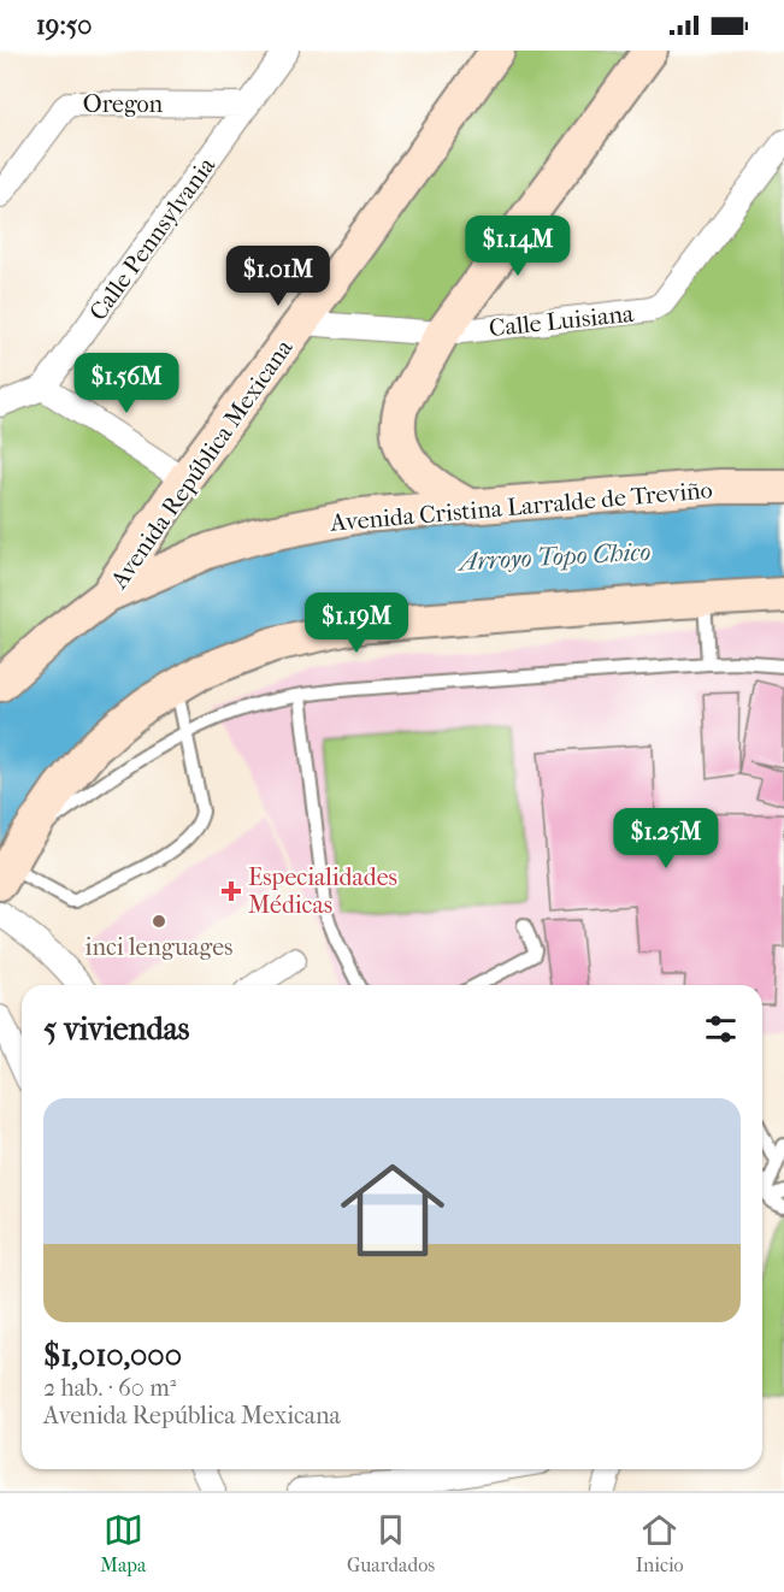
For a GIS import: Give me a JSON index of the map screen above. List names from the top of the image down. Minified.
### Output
{"streets":{"main road":["Avenida República Mexicana","Avenida Cristina Larralde de Treviño"],"street":["Oregon","Calle Pennsylvania","Calle Luisiana"]},"crossings":[["Oregon","Calle Pennsylvania"],["Calle Luisiana","Avenida República Mexicana"],["Avenida República Mexicana","Avenida Cristina Larralde de Treviño"]],"water":["Arroyo Topo Chico"],"places":{"health":["Especialidades Médicas"],"other":["inci lenguages"]},"page":{"status":"19:50","price":["$1.14M","$1.01M","$1.56M","$1.19M","$1.25M"],"heading":"5 viviendas","list":[{"name":"$1,010,000","note":"2 hab. · 60 m² · Avenida República Mexicana"}],"tabs":["Mapa","Guardados","Inicio"]}}
